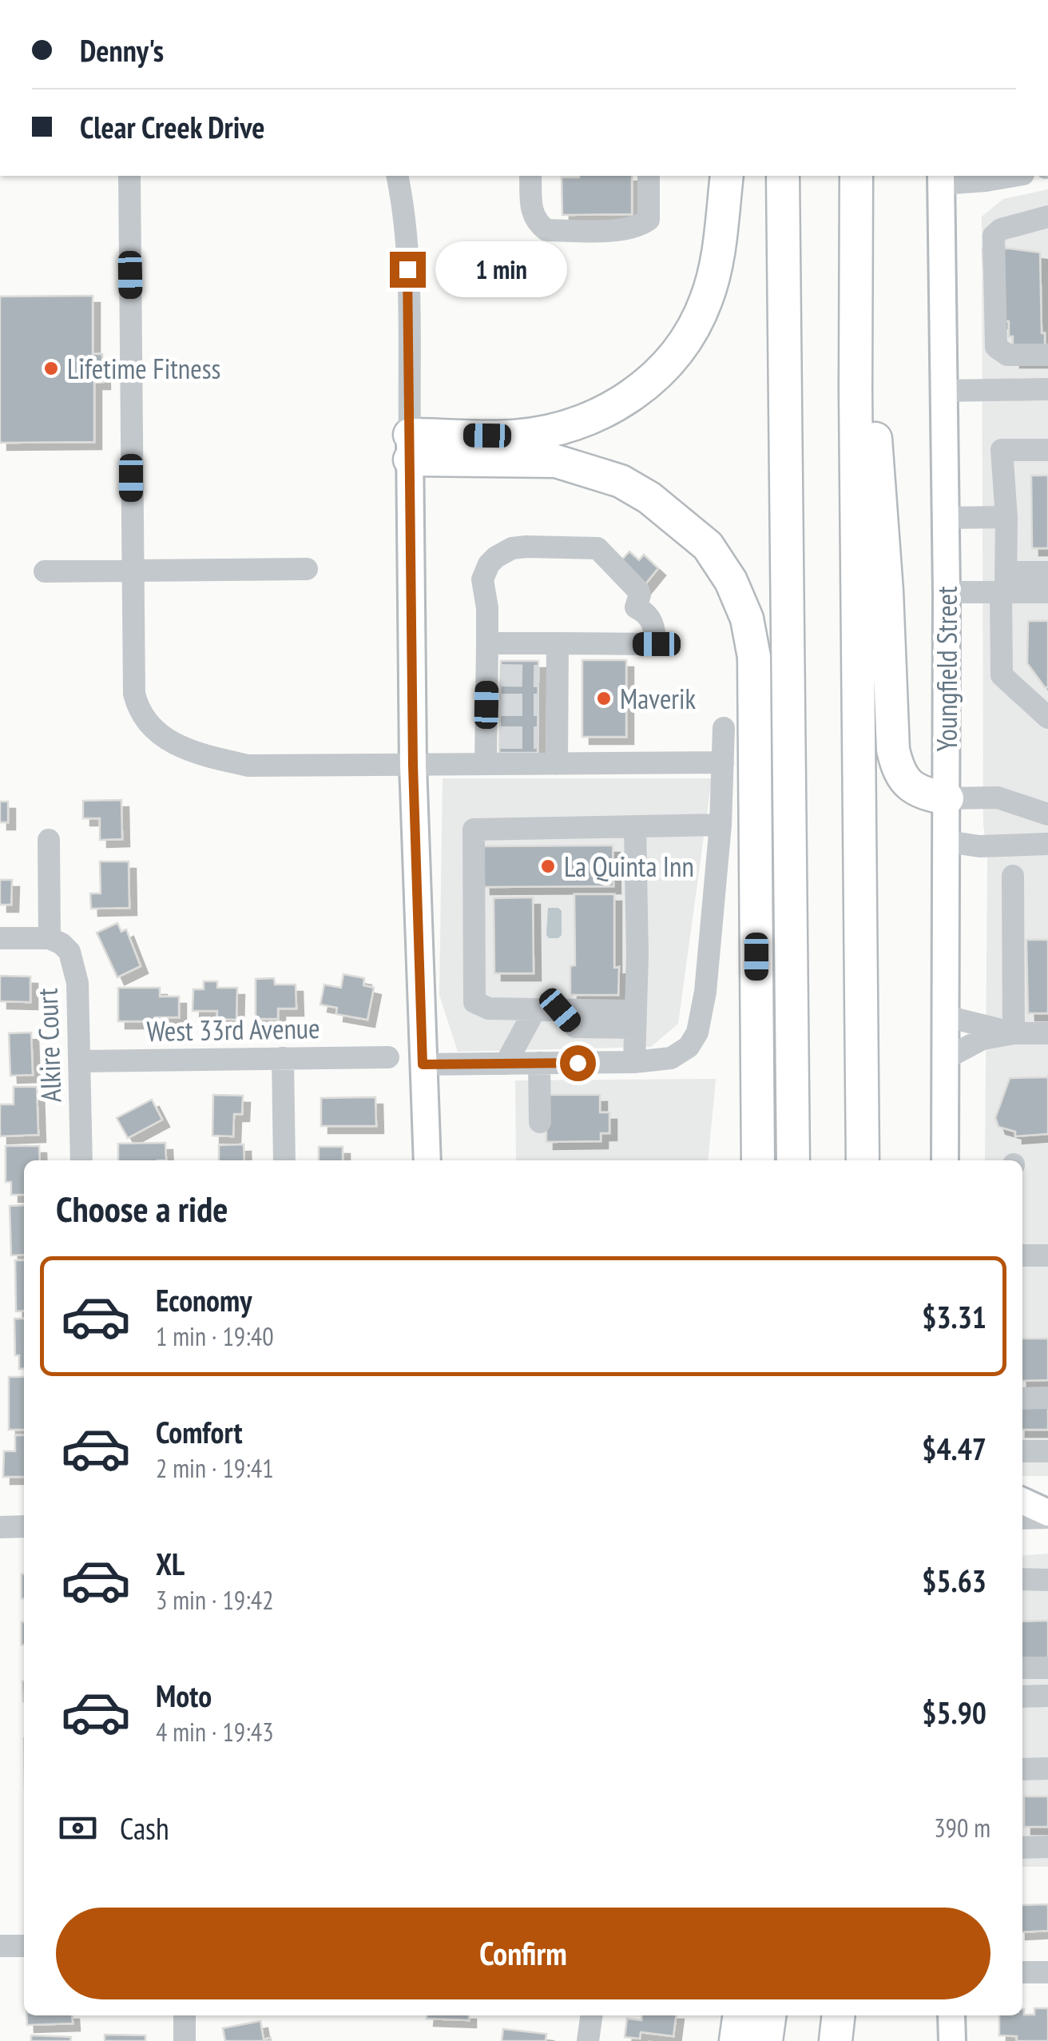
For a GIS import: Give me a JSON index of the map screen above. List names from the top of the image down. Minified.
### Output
{"streets":{"main road":["Youngfield Street"],"street":["West 33rd Avenue","Alkire Court"]},"crossings":[["West 33rd Avenue","Alkire Court"]],"places":["Lifetime Fitness","Maverik","La Quinta Inn"],"page":{"banner":["Denny's","Clear Creek Drive"],"bubble":"1 min","heading":"Choose a ride","list":[{"name":"Economy","note":"1 min · 19:40","value":"$3.31"},{"name":"Comfort","note":"2 min · 19:41","value":"$4.47"},{"name":"XL","note":"3 min · 19:42","value":"$5.63"},{"name":"Moto","note":"4 min · 19:43","value":"$5.90"}],"pay":["Cash","390 m"],"buttons":"Confirm"}}
